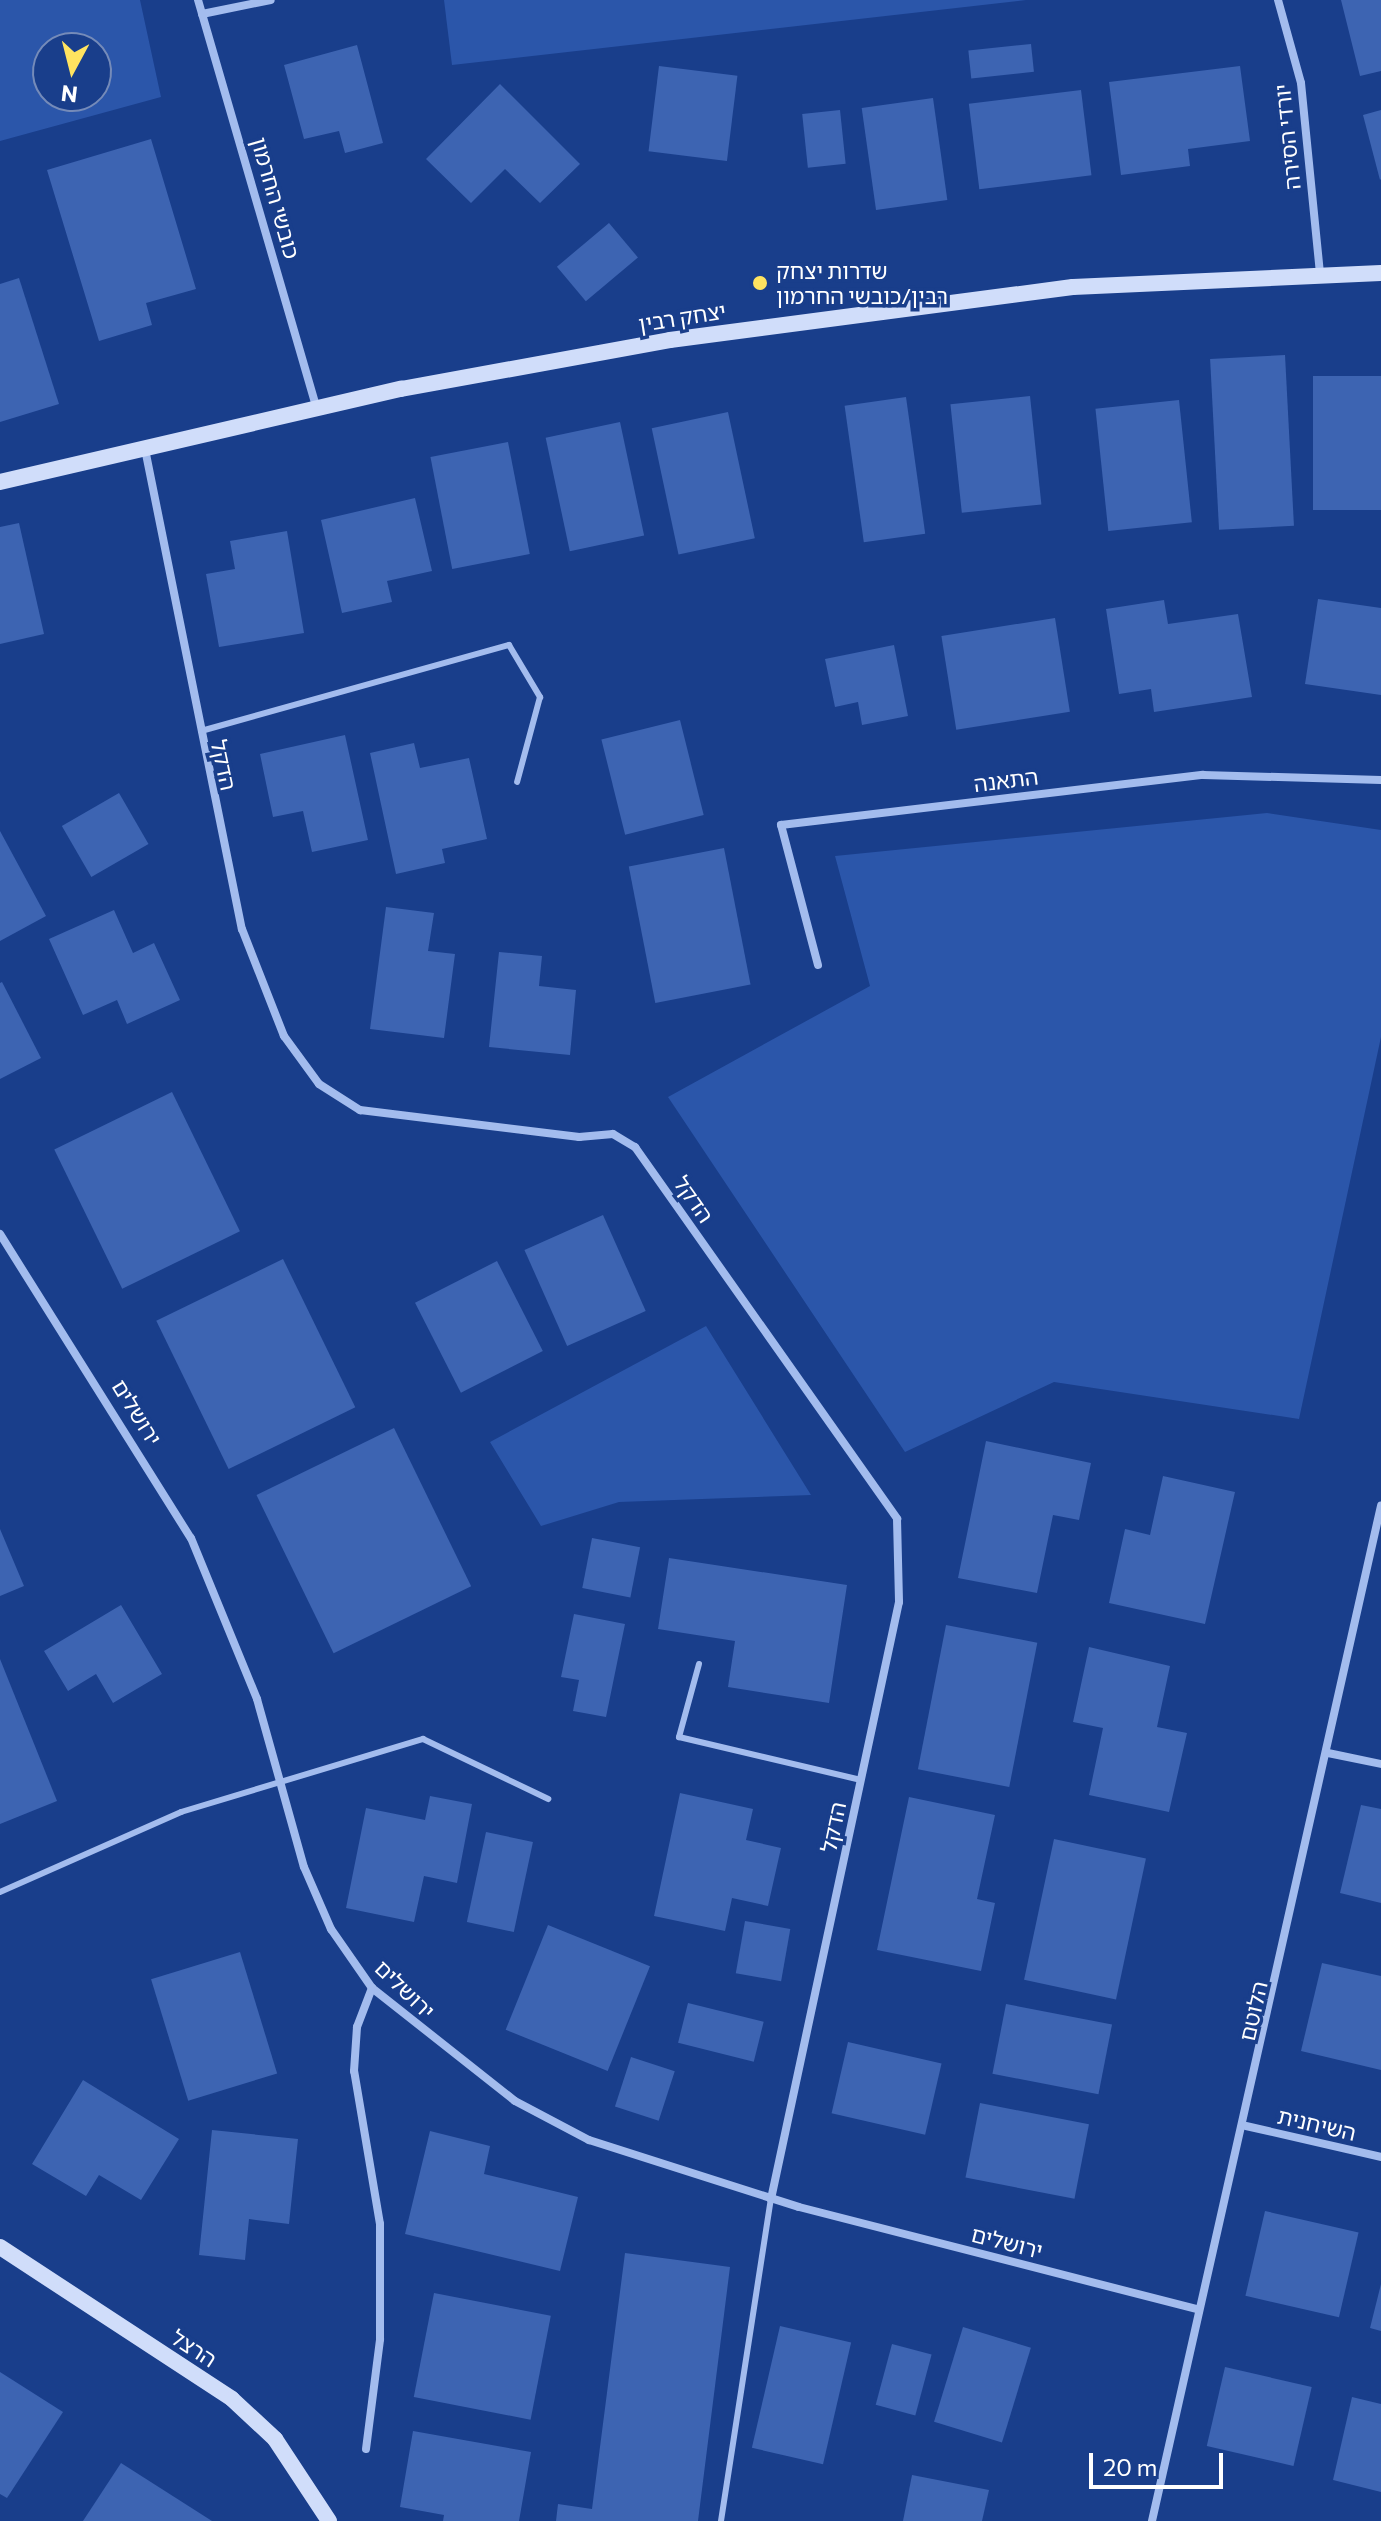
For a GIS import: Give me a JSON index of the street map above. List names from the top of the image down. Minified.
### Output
{"streets":{"street":["יורדי הסירה","כובשי החרמון","יצחק רבין","הדקל","התאנה","ירושלים","הלוטם","השיחנית","הרצל"]},"crossings":[["יורדי הסירה","יצחק רבין"],["כובשי החרמון","יצחק רבין"],["יצחק רבין","הדקל"],["הדקל","ירושלים"],["ירושלים","הלוטם"],["הלוטם","השיחנית"]],"places":["שדרות יצחק רבין/כובשי החרמון"],"scale_bar":"20 m","north":"bottom"}
